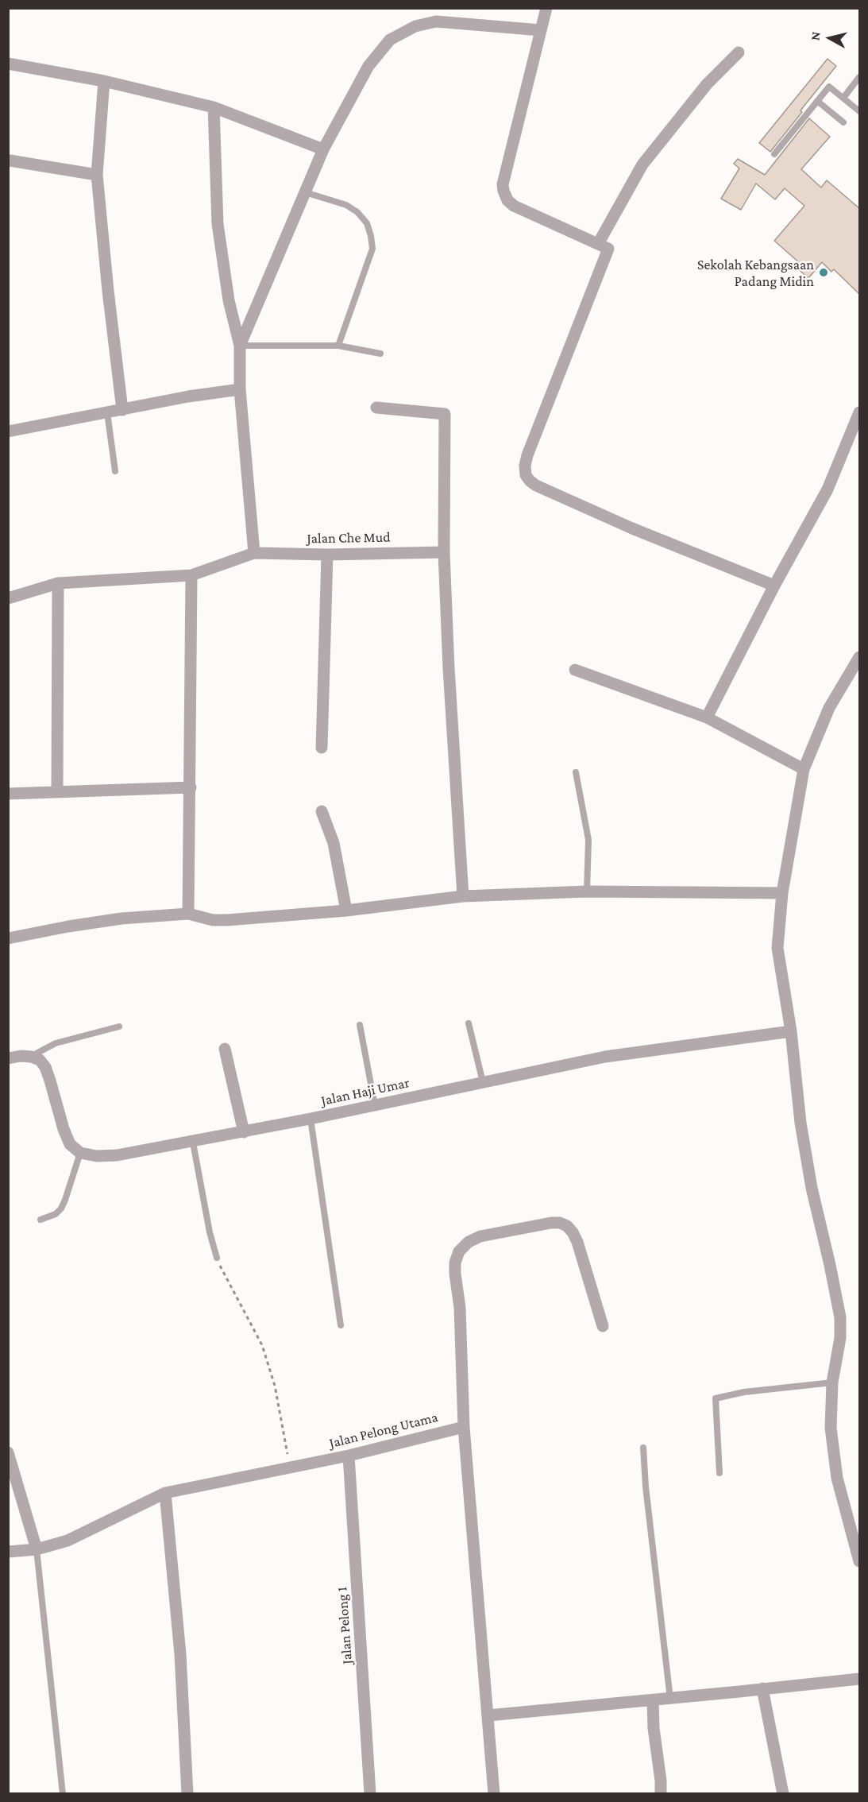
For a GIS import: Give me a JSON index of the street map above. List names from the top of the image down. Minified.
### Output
{"streets":{"street":["Jalan Che Mud","Jalan Haji Umar","Jalan Pelong Utama","Jalan Pelong 1"]},"crossings":[["Jalan Pelong Utama","Jalan Pelong 1"]],"places":["Sekolah Kebangsaan Padang Midin"],"north":"left"}
